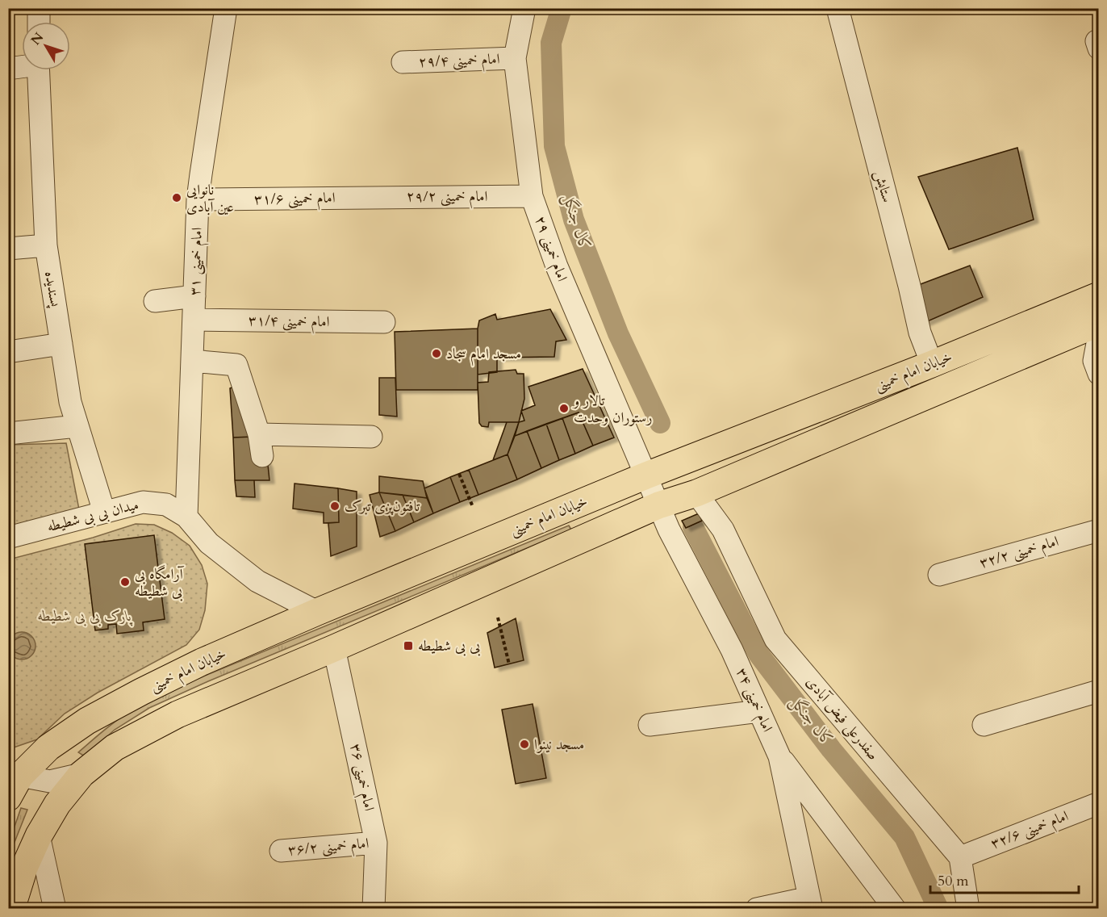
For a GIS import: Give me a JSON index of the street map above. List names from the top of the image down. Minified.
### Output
{"streets":{"main road":["خیابان امام خمینی"],"street":["امام خمینی ۲۹/۴","ستایش","امام خمینی ۲۹/۲","امام خمینی ۳۱/۶","امام خمینی ۲۹","امام خمینی ۳۱","پسندیده","امام خمینی ۳۱/۴","میدان بی بی شطیطه","امام خمینی ۳۲/۲","امام خمینی ۳۴","صفدرعلی فیض آبادی","امام خمینی ۳۶","امام خمینی ۳۲/۶","امام خمینی ۳۶/۲"]},"crossings":[["امام خمینی ۲۹/۴","امام خمینی ۲۹"],["ستایش","خیابان امام خمینی"],["امام خمینی ۲۹/۲","امام خمینی ۳۱/۶"],["امام خمینی ۲۹/۲","امام خمینی ۲۹"],["امام خمینی ۳۱/۶","امام خمینی ۳۱"],["امام خمینی ۲۹","خیابان امام خمینی"],["امام خمینی ۲۹","امام خمینی ۳۴"],["امام خمینی ۳۱","امام خمینی ۳۱/۴"],["امام خمینی ۳۱","میدان بی بی شطیطه"],["پسندیده","میدان بی بی شطیطه"],["خیابان امام خمینی","میدان بی بی شطیطه"],["خیابان امام خمینی","امام خمینی ۳۴"],["خیابان امام خمینی","صفدرعلی فیض آبادی"],["خیابان امام خمینی","امام خمینی ۳۶"],["صفدرعلی فیض آبادی","امام خمینی ۳۲/۶"],["امام خمینی ۳۶","امام خمینی ۳۶/۲"]],"water":["کال جنگل"],"parks":["پارک بی بی شطیطه"],"places":{"other":["نانوایی عین آبادی","مسجد امام سجاد","تالار و رستوران وحدت","تافتون‌پزی تبرک","آرامگاه بی بی شطیطه","مسجد نینوا"],"transit":["بی بی شطیطه"]},"scale_bar":"50 m","north":"top left"}
